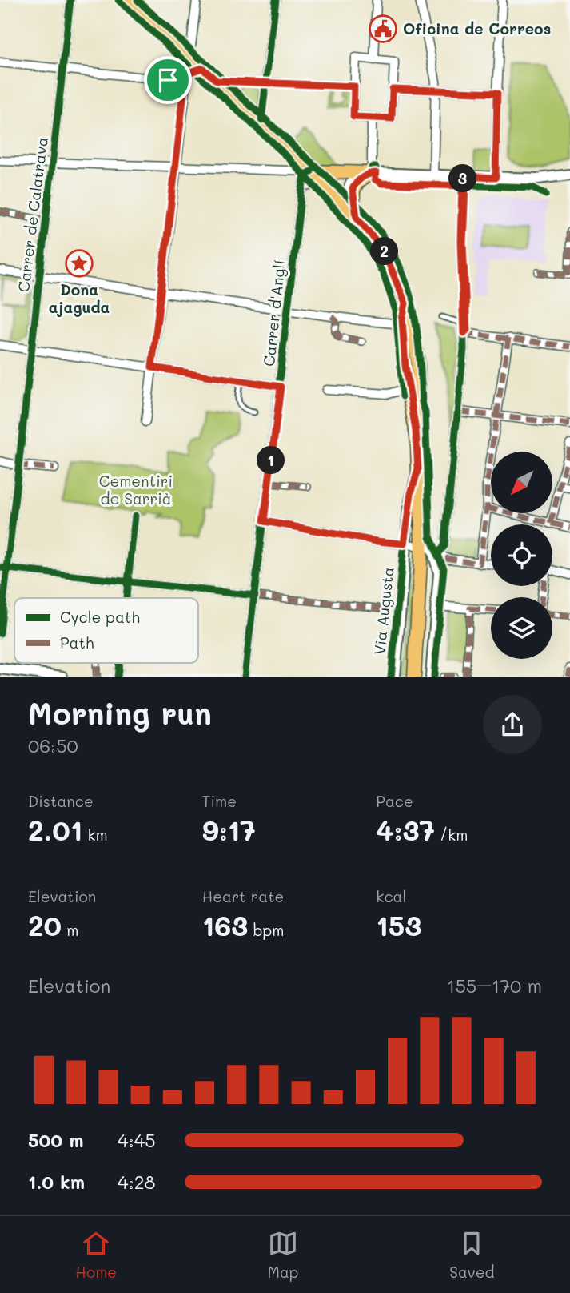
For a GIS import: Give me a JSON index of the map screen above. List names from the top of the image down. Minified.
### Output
{"streets":{"main road":["Via Augusta"],"street":["Carrer de Calatrava","Carrer d'Anglí"]},"crossings":[["Carrer d'Anglí","Via Augusta"]],"parks":["Cementiri de Sarrià"],"places":{"public building":["Oficina de Correos"],"place":["Dona ajaguda"]},"legend":["Cycle path","Path"],"north":"bottom left","page":{"pins":["3","2","1"],"heading":["Morning run","06:50"],"stats":[["Distance","2.01 km"],["Time","9:17"],["Pace","4:37 /km"],["Elevation","20 m"],["Heart rate","163 bpm"],["kcal","153"]],"chart":["Elevation","155–170 m"],"list":[{"name":"500 m","note":"4:45"},{"name":"1.0 km","note":"4:28"}],"tabs":["Home","Map","Saved"]}}
